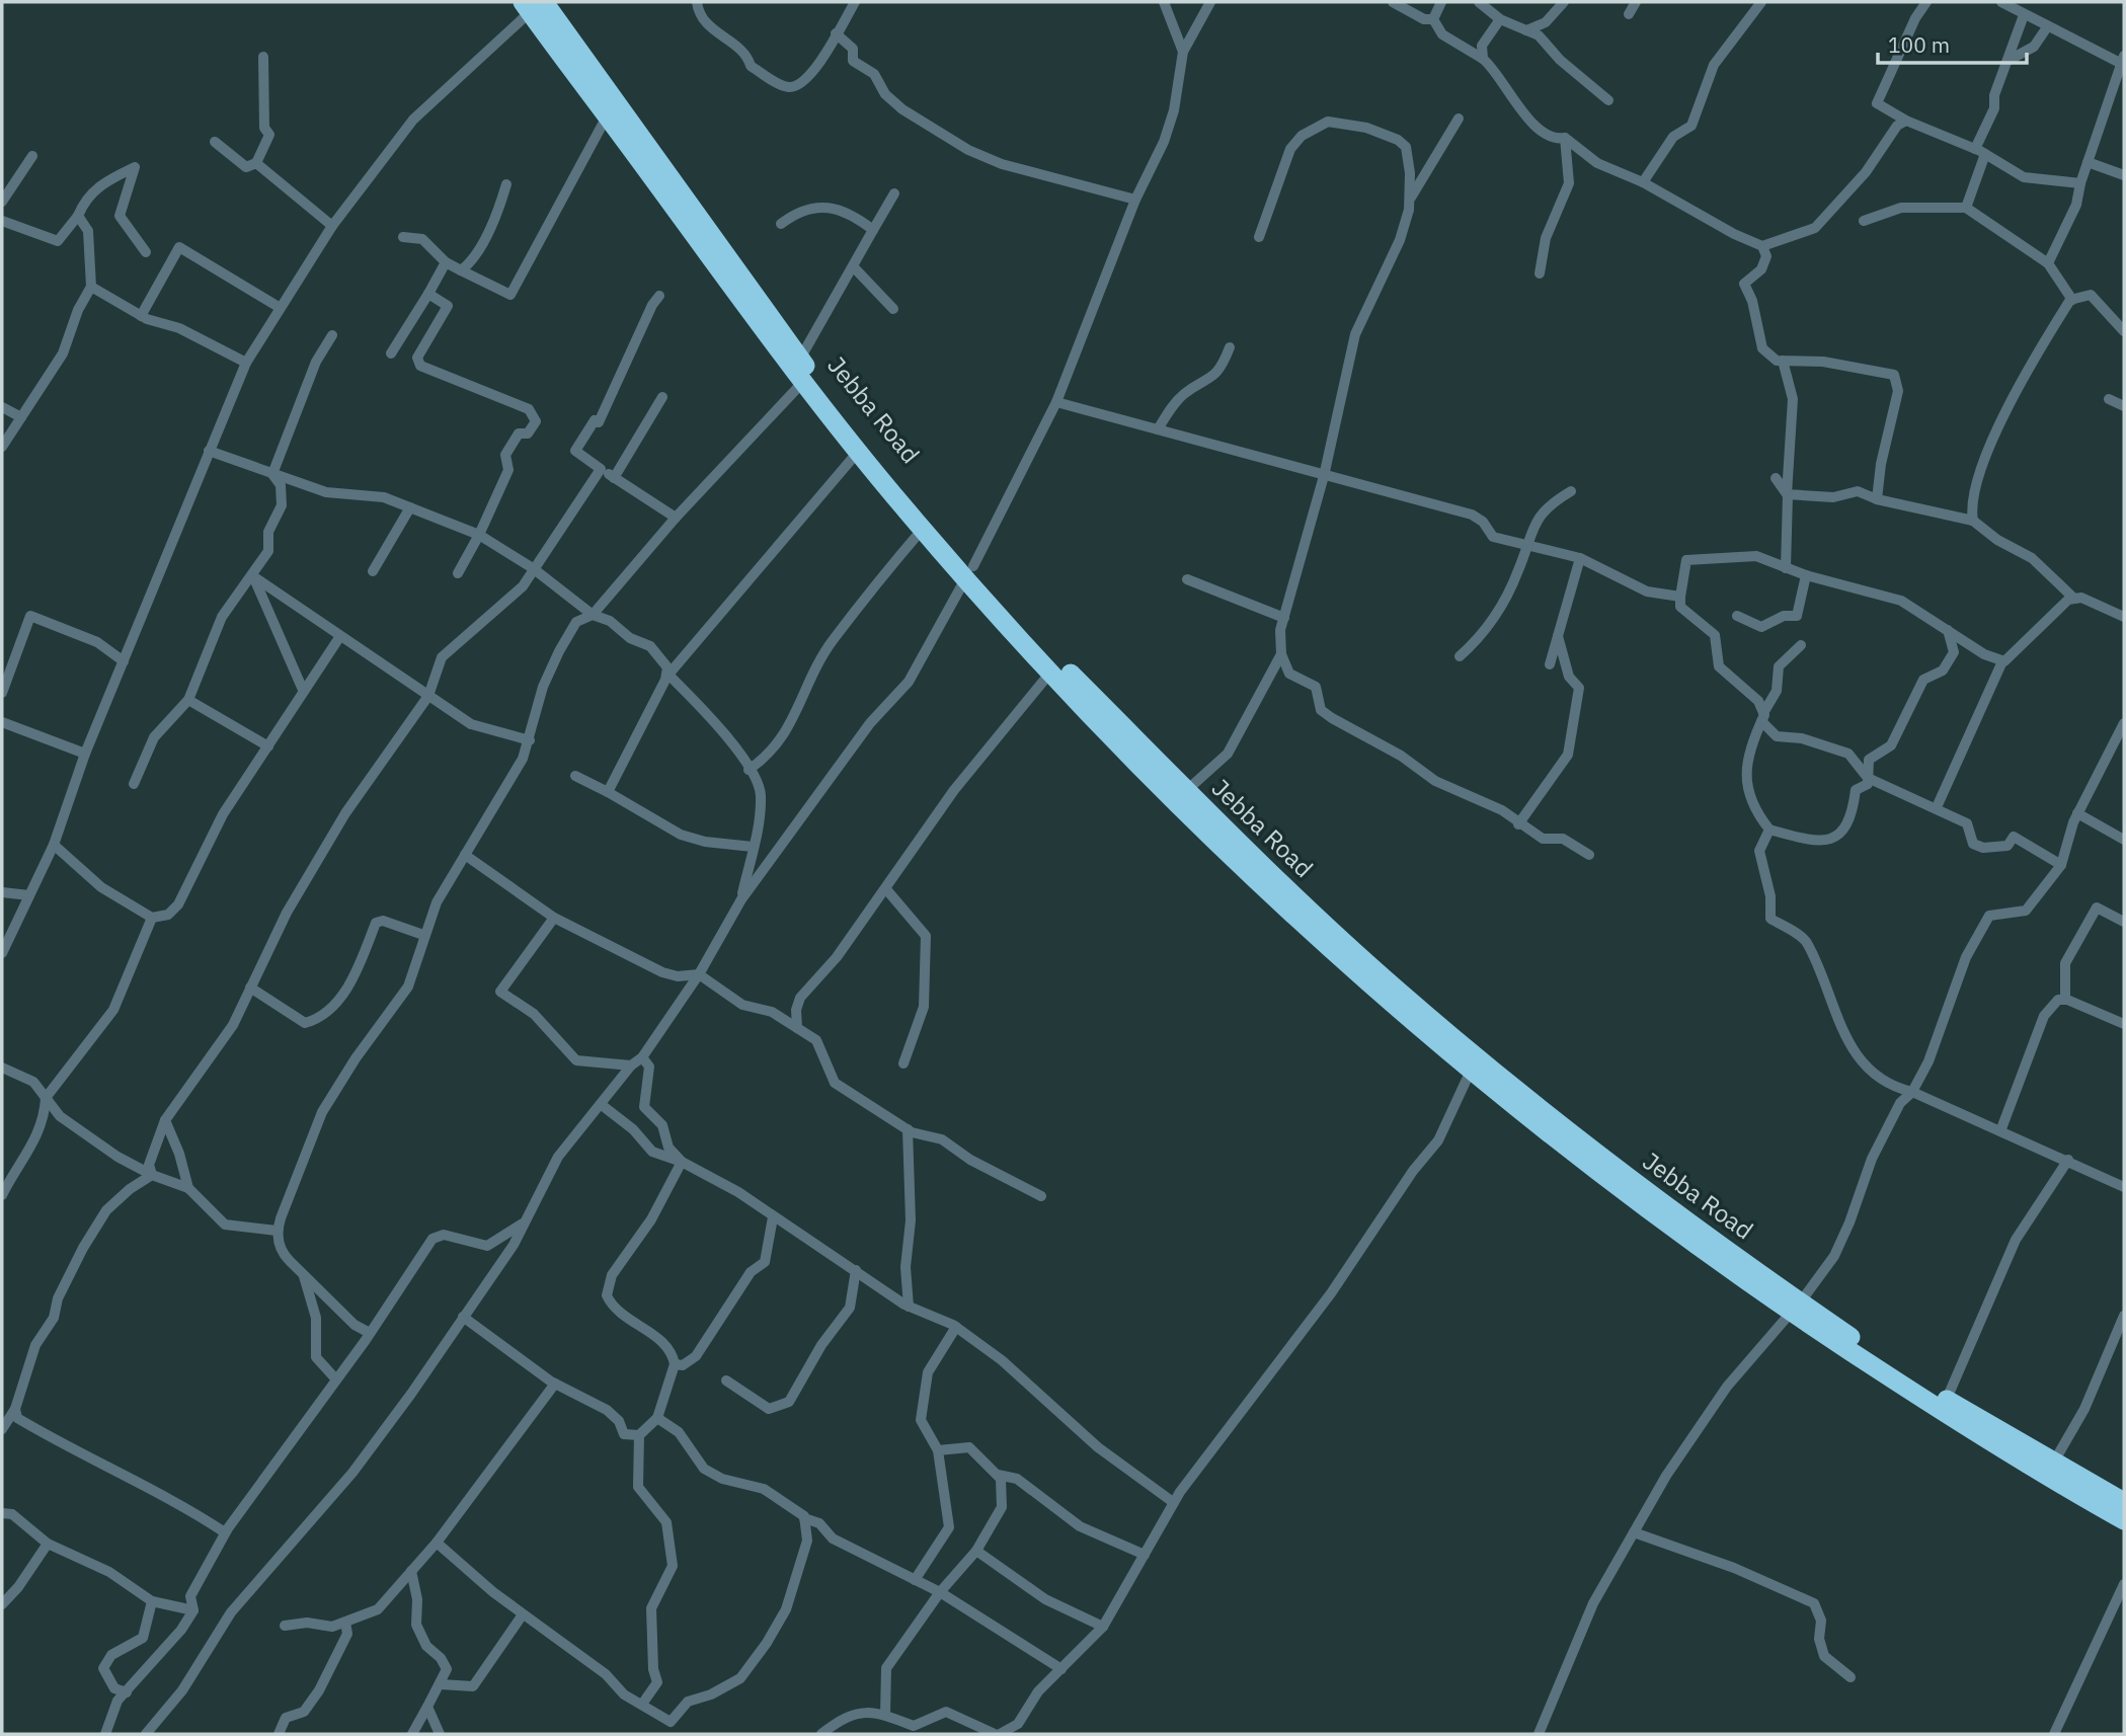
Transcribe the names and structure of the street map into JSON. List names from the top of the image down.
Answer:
{
  "streets": {
    "highway": ["Jebba Road"]
  },
  "scale_bar": "100 m"
}
